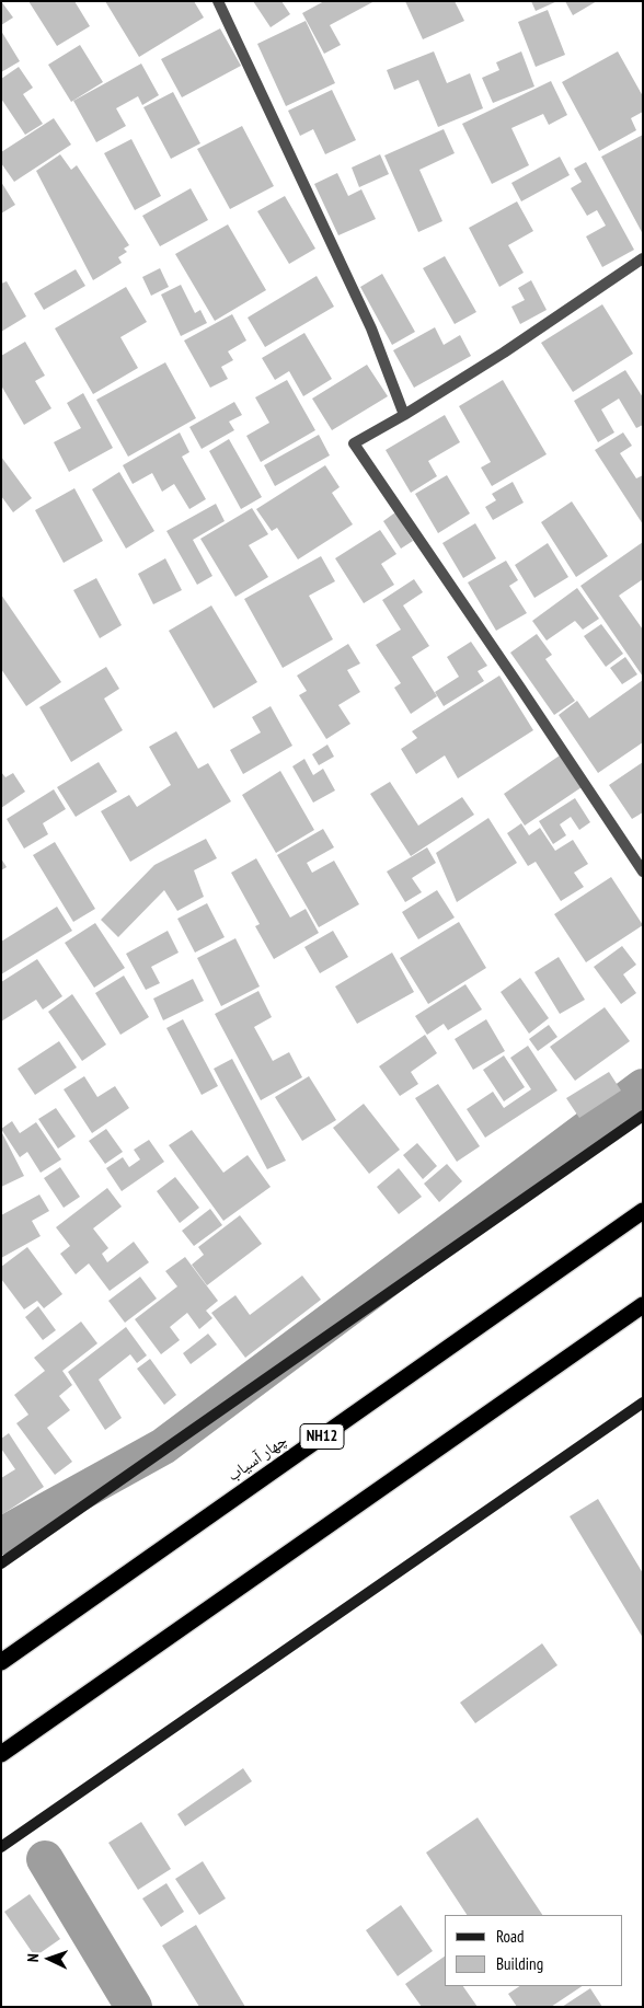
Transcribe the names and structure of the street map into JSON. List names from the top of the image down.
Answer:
{
  "streets": {
    "highway": ["NH12", "چهار آسیاب"]
  },
  "legend": ["Road", "Building"],
  "north": "left"
}
